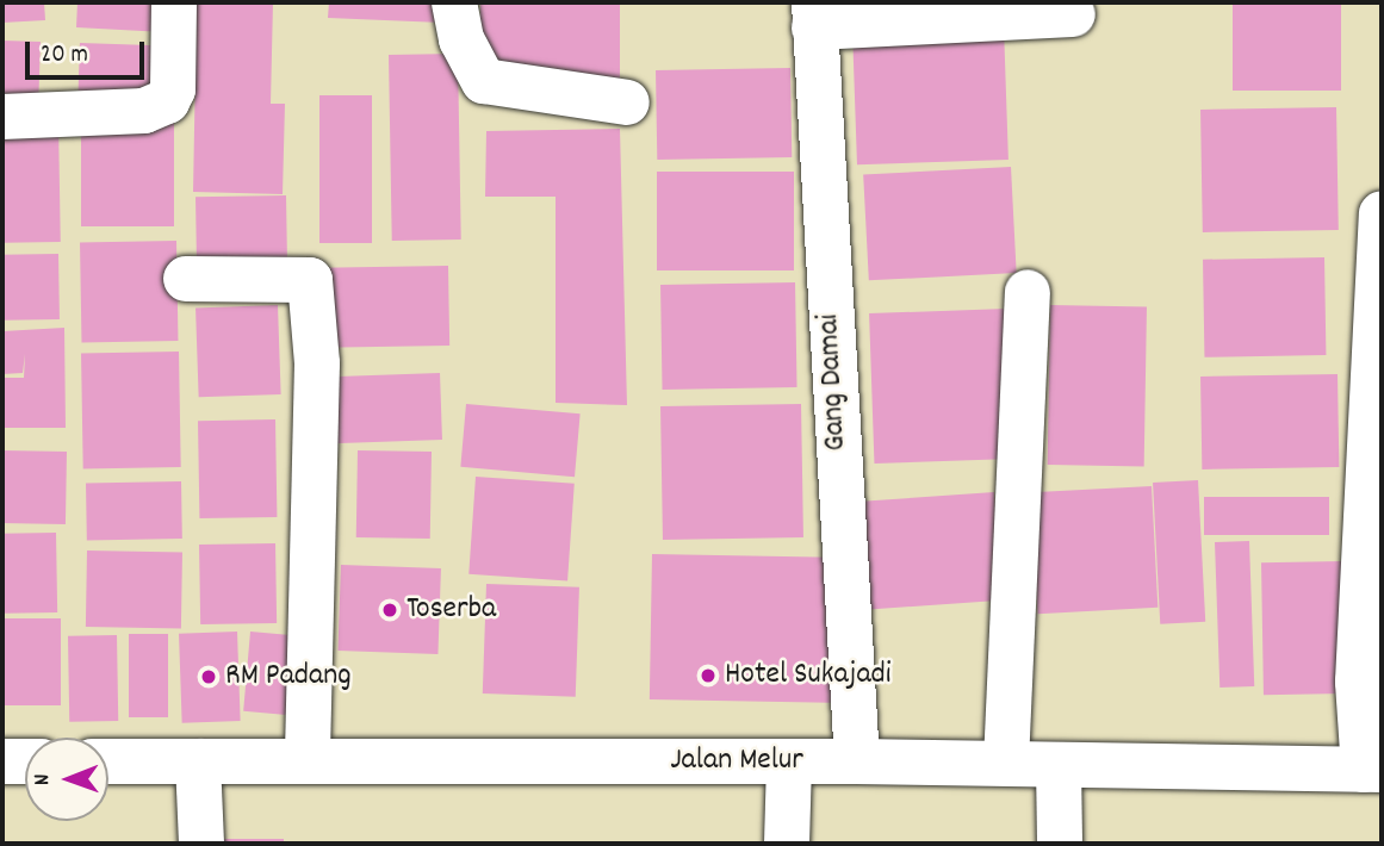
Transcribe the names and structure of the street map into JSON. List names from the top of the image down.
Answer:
{
  "streets": {
    "street": ["Gang Damai", "Jalan Melur"]
  },
  "crossings": [
    ["Gang Damai", "Jalan Melur"]
  ],
  "places": ["Toserba", "Hotel Sukajadi", "RM Padang"],
  "scale_bar": "20 m",
  "north": "left"
}
